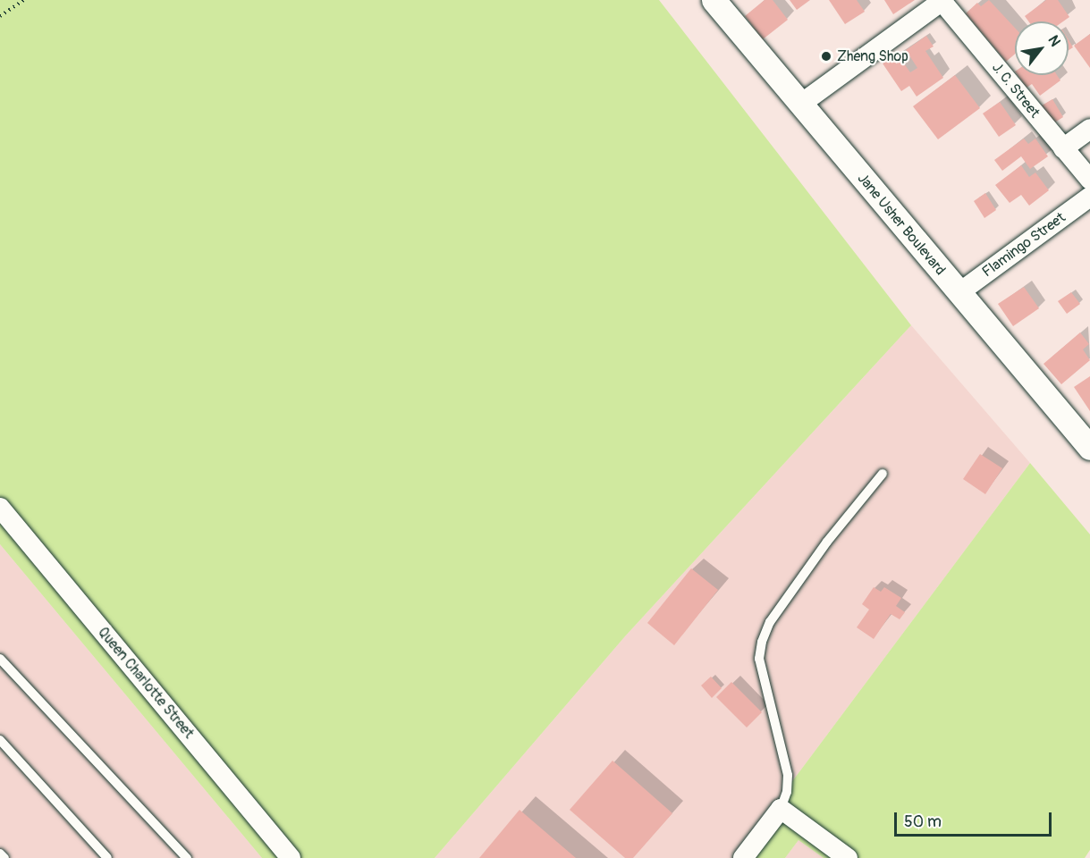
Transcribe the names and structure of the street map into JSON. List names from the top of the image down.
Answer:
{
  "streets": {
    "street": [
      "J. C. Street",
      "Jane Usher Boulevard",
      "Flamingo Street",
      "Queen Charlotte Street"
    ]
  },
  "crossings": [
    ["Jane Usher Boulevard", "Flamingo Street"]
  ],
  "places": ["Zheng Shop"],
  "scale_bar": "50 m",
  "north": "top right"
}
